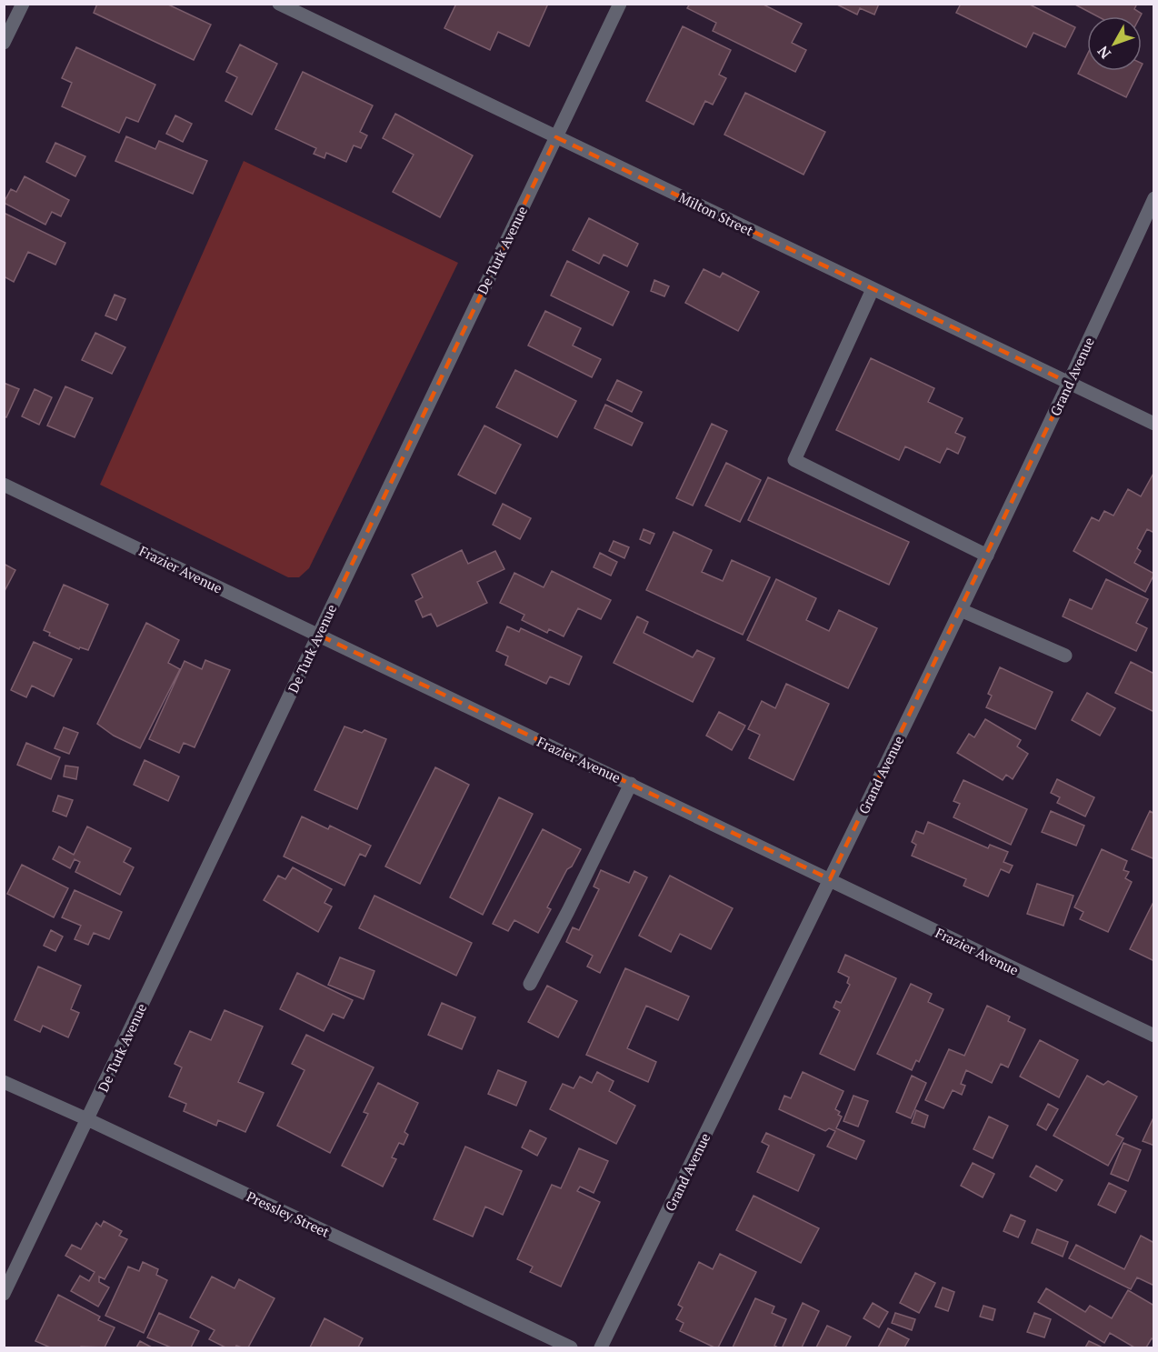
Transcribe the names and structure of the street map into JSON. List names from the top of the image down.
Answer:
{
  "streets": {
    "street": [
      "Milton Street",
      "De Turk Avenue",
      "Grand Avenue",
      "Frazier Avenue",
      "Pressley Street"
    ]
  },
  "crossings": [
    ["Milton Street", "De Turk Avenue"],
    ["Milton Street", "Grand Avenue"],
    ["De Turk Avenue", "Frazier Avenue"],
    ["De Turk Avenue", "Pressley Street"],
    ["Grand Avenue", "Frazier Avenue"]
  ],
  "north": "bottom left"
}
